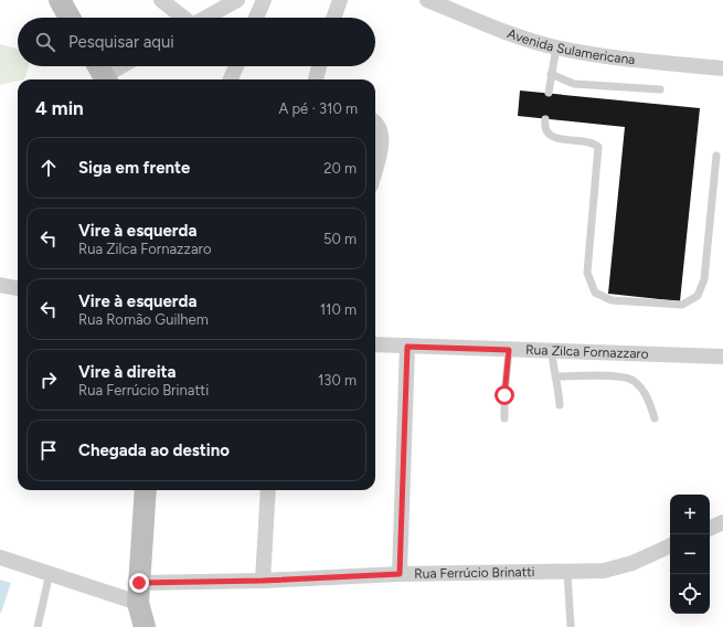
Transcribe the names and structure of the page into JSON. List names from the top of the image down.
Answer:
{
  "streets": {
    "street": ["Avenida Sulamericana", "Rua Zilca Fornazzaro", "Rua Ferrúcio Brinatti"]
  },
  "page": {
    "search": "Pesquisar aqui",
    "heading": ["4 min", "A pé · 310 m"],
    "list": [
      ["Siga em frente", "20 m"],
      ["Vire à esquerda", "Rua Zilca Fornazzaro", "50 m"],
      ["Vire à esquerda", "Rua Romão Guilhem", "110 m"],
      ["Vire à direita", "Rua Ferrúcio Brinatti", "130 m"],
      "Chegada ao destino"
    ],
    "map_buttons": ["+", "−"]
  }
}
